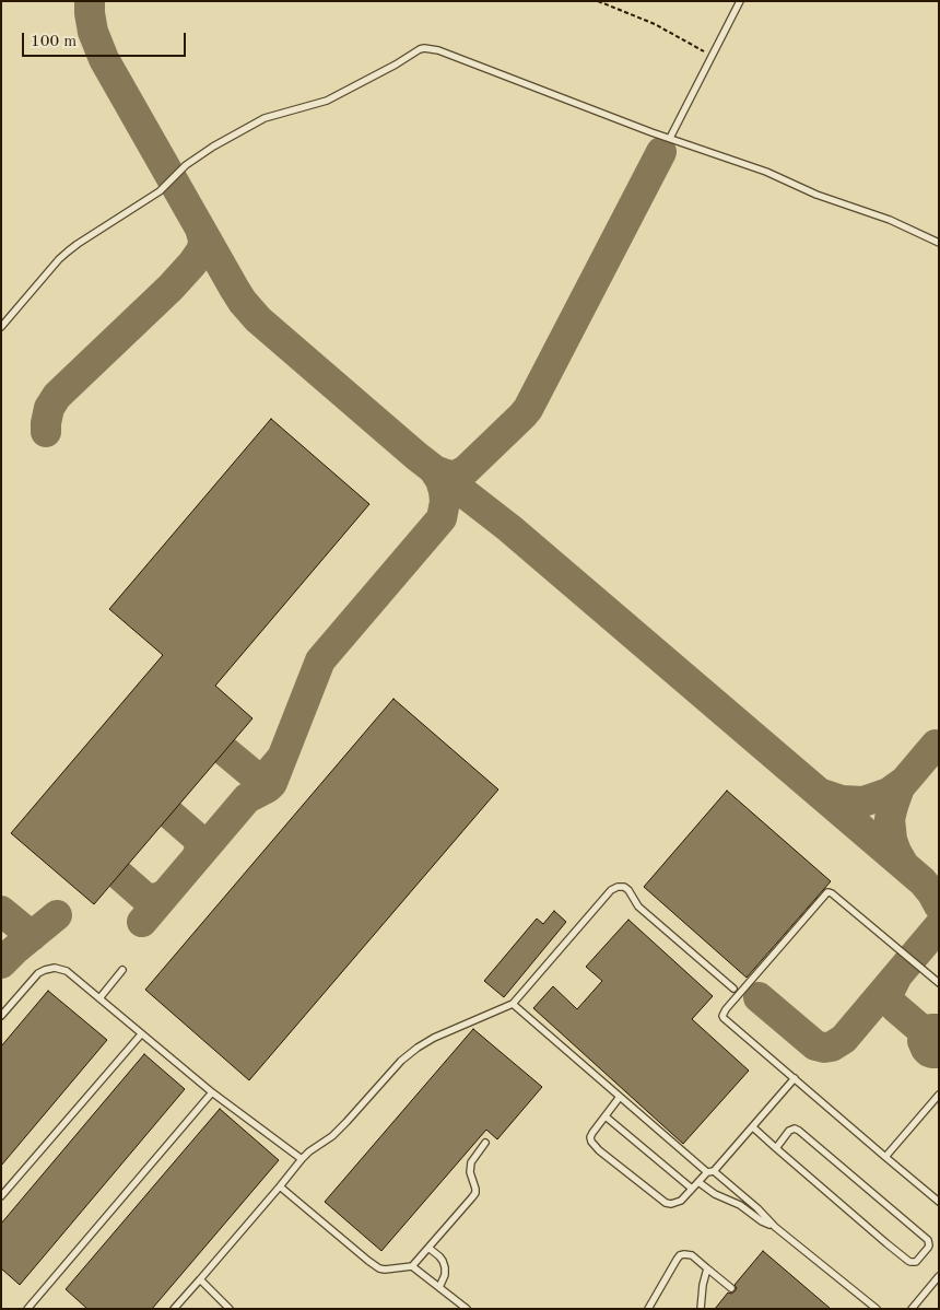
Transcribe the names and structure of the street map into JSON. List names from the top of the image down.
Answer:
{
  "scale_bar": "100 m"
}
